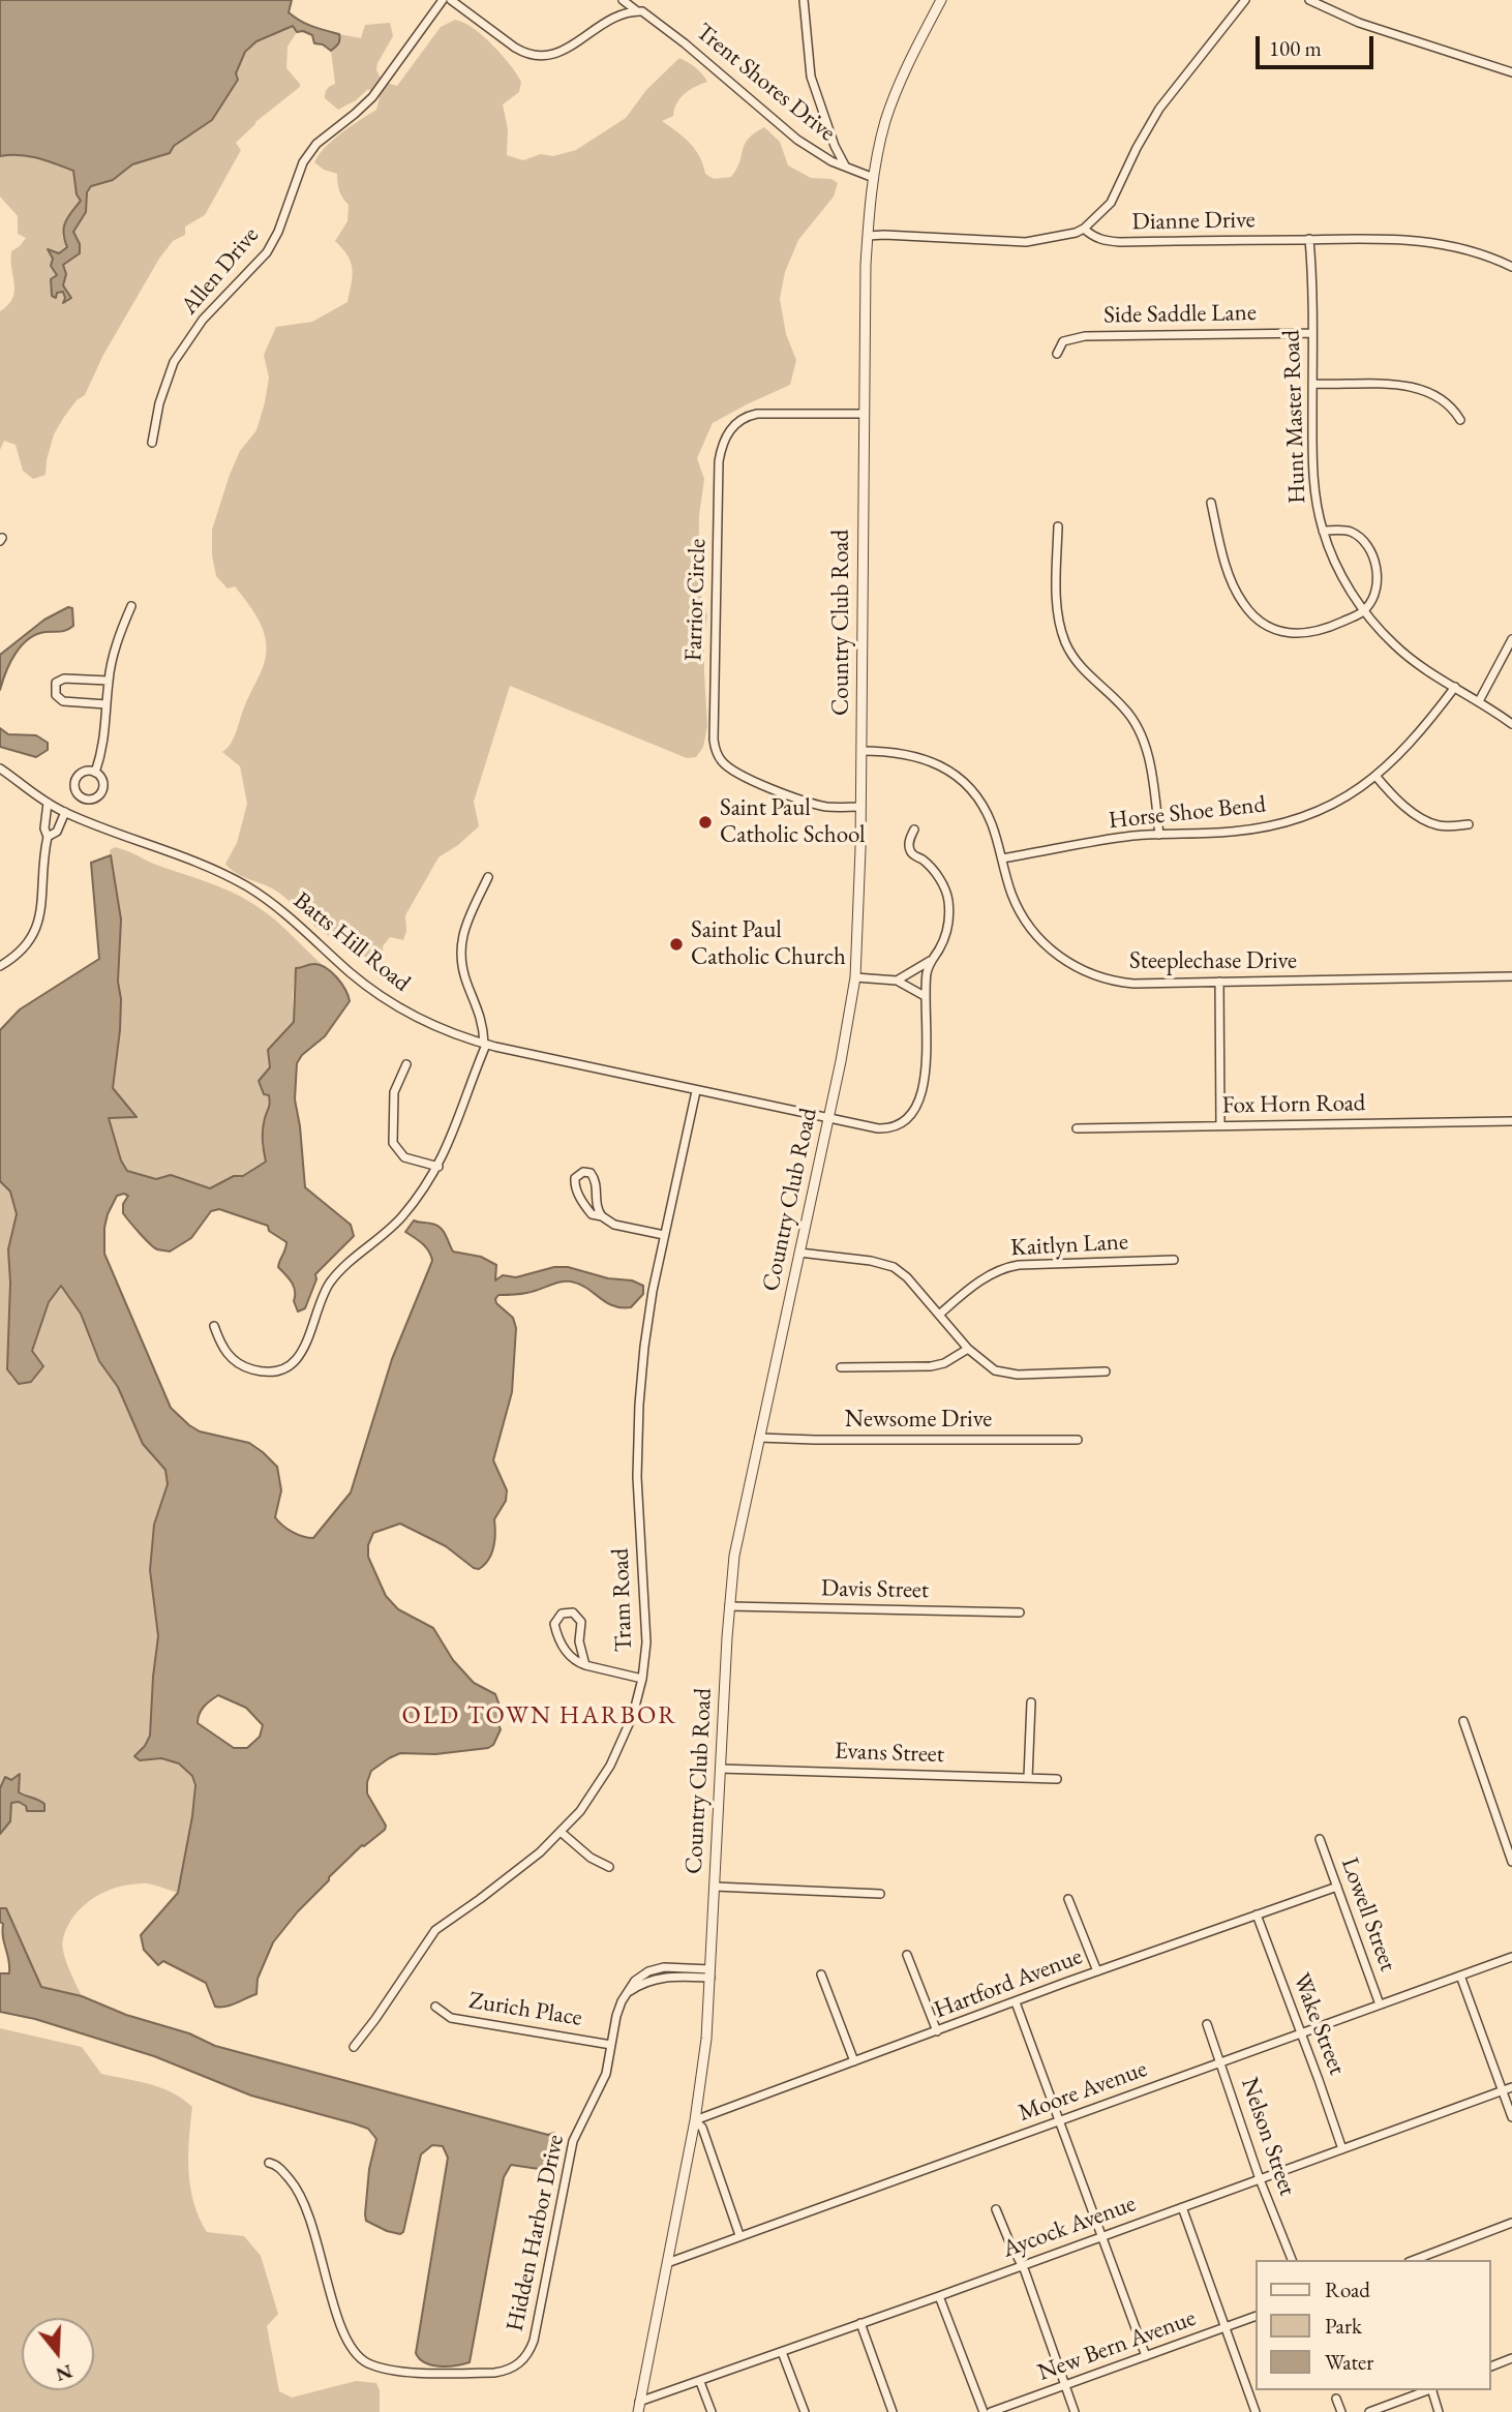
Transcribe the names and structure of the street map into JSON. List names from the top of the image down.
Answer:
{
  "streets": {
    "street": [
      "Trent Shores Drive",
      "Dianne Drive",
      "Allen Drive",
      "Side Saddle Lane",
      "Hunt Master Road",
      "Farrior Circle",
      "Country Club Road",
      "Horse Shoe Bend",
      "Batts Hill Road",
      "Steeplechase Drive",
      "Fox Horn Road",
      "Kaitlyn Lane",
      "Newsome Drive",
      "Davis Street",
      "Tram Road",
      "Evans Street",
      "Lowell Street",
      "Hartford Avenue",
      "Zurich Place",
      "Wake Street",
      "Moore Avenue",
      "Nelson Street",
      "Aycock Avenue",
      "Hidden Harbor Drive",
      "New Bern Avenue"
    ]
  },
  "crossings": [
    ["Trent Shores Drive", "Country Club Road"],
    ["Dianne Drive", "Hunt Master Road"],
    ["Side Saddle Lane", "Hunt Master Road"],
    ["Hunt Master Road", "Horse Shoe Bend"],
    ["Farrior Circle", "Country Club Road"],
    ["Country Club Road", "Batts Hill Road"],
    ["Country Club Road", "Steeplechase Drive"],
    ["Country Club Road", "Newsome Drive"],
    ["Country Club Road", "Davis Street"],
    ["Country Club Road", "Evans Street"],
    ["Country Club Road", "Hartford Avenue"],
    ["Country Club Road", "Moore Avenue"],
    ["Country Club Road", "Aycock Avenue"],
    ["Country Club Road", "Hidden Harbor Drive"],
    ["Horse Shoe Bend", "Steeplechase Drive"],
    ["Batts Hill Road", "Tram Road"],
    ["Lowell Street", "Hartford Avenue"],
    ["Lowell Street", "Moore Avenue"],
    ["Hartford Avenue", "Wake Street"],
    ["Zurich Place", "Hidden Harbor Drive"],
    ["Wake Street", "Moore Avenue"],
    ["Wake Street", "Aycock Avenue"],
    ["Moore Avenue", "Nelson Street"],
    ["Nelson Street", "Aycock Avenue"]
  ],
  "districts": ["OLD TOWN HARBOR"],
  "places": ["Saint Paul Catholic School", "Saint Paul Catholic Church"],
  "legend": ["Road", "Park", "Water"],
  "scale_bar": "100 m",
  "north": "bottom"
}
